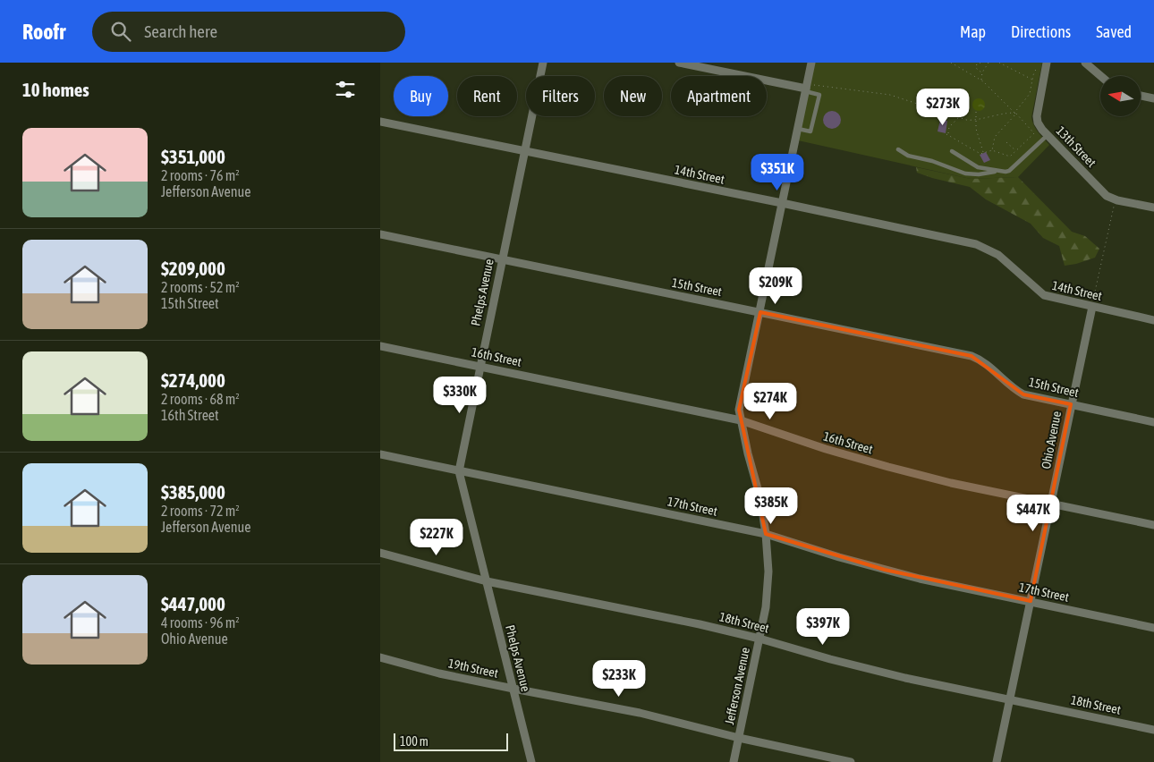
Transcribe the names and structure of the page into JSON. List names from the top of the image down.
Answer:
{
  "streets": {
    "street": [
      "13th Street",
      "14th Street",
      "15th Street",
      "Phelps Avenue",
      "16th Street",
      "Ohio Avenue",
      "17th Street",
      "18th Street",
      "19th Street",
      "Jefferson Avenue"
    ]
  },
  "crossings": [
    ["14th Street", "Phelps Avenue"],
    ["14th Street", "Ohio Avenue"],
    ["14th Street", "Jefferson Avenue"],
    ["15th Street", "Phelps Avenue"],
    ["15th Street", "Ohio Avenue"],
    ["15th Street", "Jefferson Avenue"],
    ["Phelps Avenue", "16th Street"],
    ["Phelps Avenue", "17th Street"],
    ["Phelps Avenue", "18th Street"],
    ["Phelps Avenue", "19th Street"],
    ["16th Street", "Ohio Avenue"],
    ["16th Street", "Jefferson Avenue"],
    ["Ohio Avenue", "17th Street"],
    ["Ohio Avenue", "18th Street"],
    ["17th Street", "Jefferson Avenue"],
    ["18th Street", "Jefferson Avenue"],
    ["19th Street", "Jefferson Avenue"]
  ],
  "scale_bar": "100 m",
  "north": "left",
  "page": {
    "header": "Roofr",
    "search": "Search here",
    "nav": ["Map", "Directions", "Saved"],
    "heading": "10 homes",
    "chip": [
      "Buy",
      "Rent",
      "Filters",
      "New",
      "Apartment"
    ],
    "price": [
      "$273K",
      "$351K",
      "$209K",
      "$330K",
      "$274K",
      "$385K",
      "$447K",
      "$227K",
      "$397K",
      "$233K"
    ],
    "list": [
      {
        "name": "$351,000",
        "note": "2 rooms · 76 m² · Jefferson Avenue"
      },
      {
        "name": "$209,000",
        "note": "2 rooms · 52 m² · 15th Street"
      },
      {
        "name": "$274,000",
        "note": "2 rooms · 68 m² · 16th Street"
      },
      {
        "name": "$385,000",
        "note": "2 rooms · 72 m² · Jefferson Avenue"
      },
      {
        "name": "$447,000",
        "note": "4 rooms · 96 m² · Ohio Avenue"
      }
    ],
    "scale": "100 m"
  }
}
